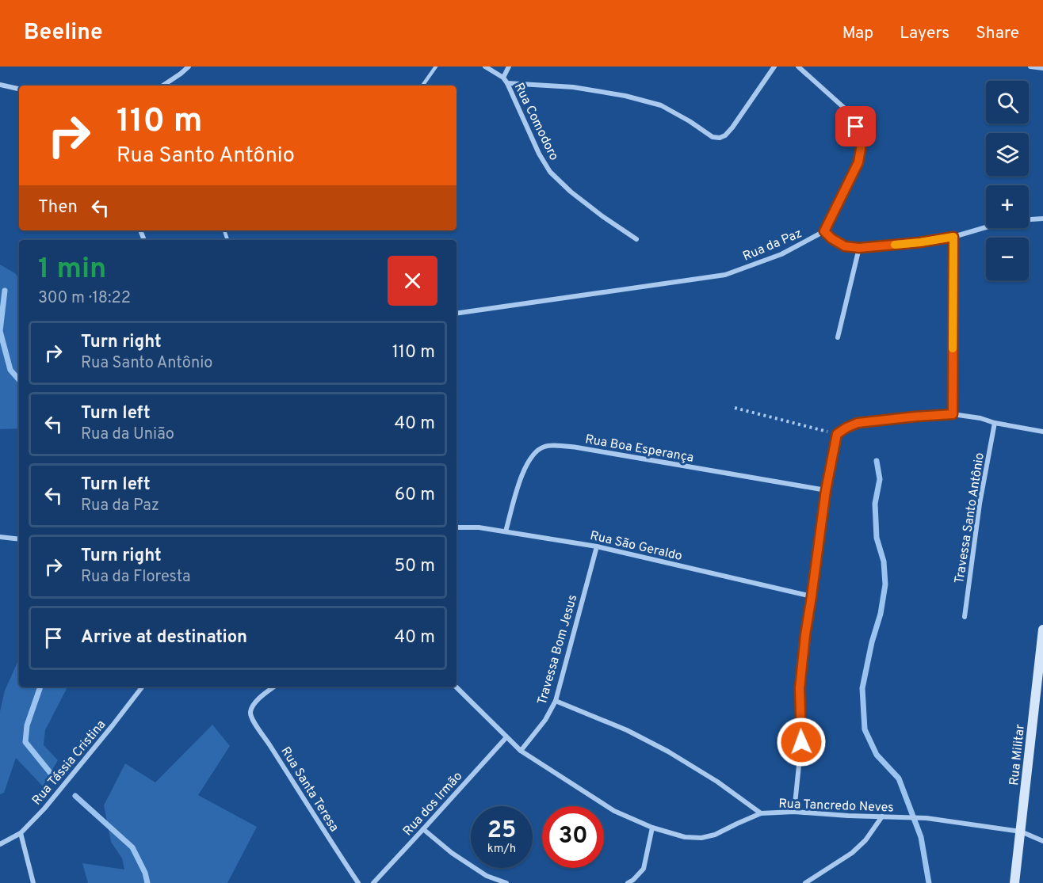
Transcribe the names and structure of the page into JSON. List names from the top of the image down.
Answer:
{
  "streets": {
    "street": [
      "Rua Comodoro",
      "Rua da Paz",
      "Rua Boa Esperança",
      "Travessa Santo Antônio",
      "Rua São Geraldo",
      "Travessa Bom Jesus",
      "Rua Militar",
      "Rua Tássia Cristina",
      "Rua Santa Teresa",
      "Rua dos Irmão",
      "Rua Tancredo Neves"
    ]
  },
  "crossings": [
    ["Rua Boa Esperança", "Rua São Geraldo"],
    ["Rua São Geraldo", "Travessa Bom Jesus"],
    ["Travessa Bom Jesus", "Rua Tancredo Neves"],
    ["Rua Militar", "Rua Tancredo Neves"],
    ["Rua dos Irmão", "Rua Tancredo Neves"]
  ],
  "page": {
    "header": "Beeline",
    "nav": ["Map", "Layers", "Share"],
    "map_buttons": ["+", "−"],
    "turn": ["110 m", "Rua Santo Antônio"],
    "then": "Then",
    "heading": ["1 min", "300 m · 18:22"],
    "list": [
      {
        "name": "Turn right",
        "note": "Rua Santo Antônio",
        "value": "110 m"
      },
      {
        "name": "Turn left",
        "note": "Rua da União",
        "value": "40 m"
      },
      {
        "name": "Turn left",
        "note": "Rua da Paz",
        "value": "60 m"
      },
      {
        "name": "Turn right",
        "note": "Rua da Floresta",
        "value": "50 m"
      },
      {
        "name": "Arrive at destination",
        "value": "40 m"
      }
    ],
    "speed": "25 km/h",
    "limit": "30"
  }
}
